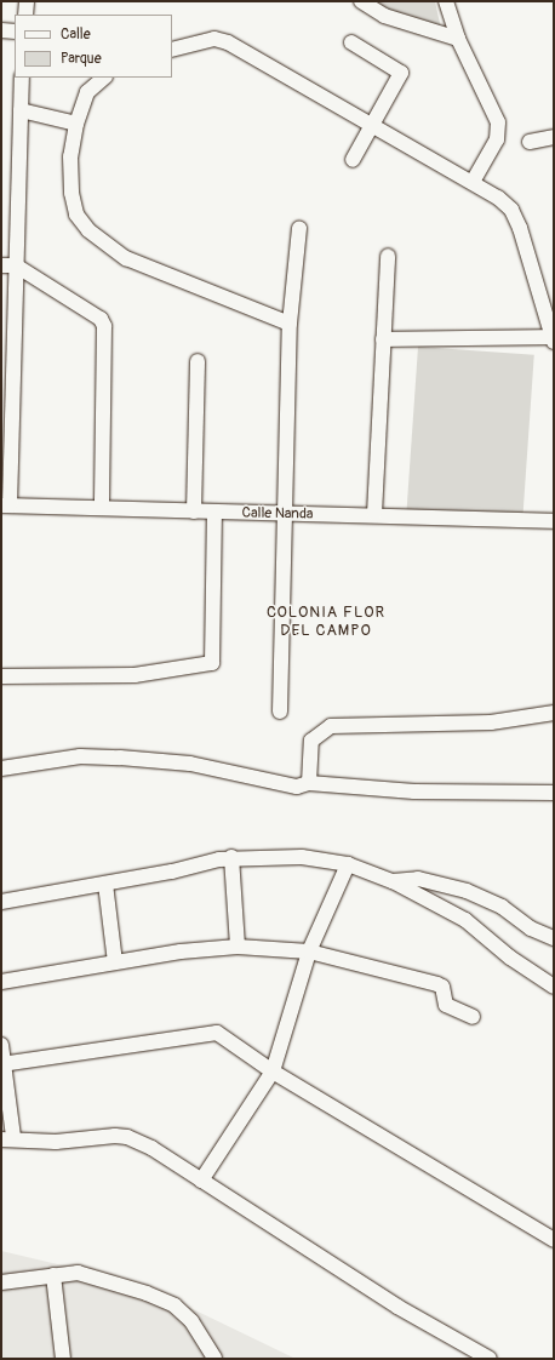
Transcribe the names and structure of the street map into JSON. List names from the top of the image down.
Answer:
{
  "streets": {
    "street": ["Calle Nanda"]
  },
  "districts": ["COLONIA FLOR DEL CAMPO"],
  "legend": ["Calle", "Parque"]
}
